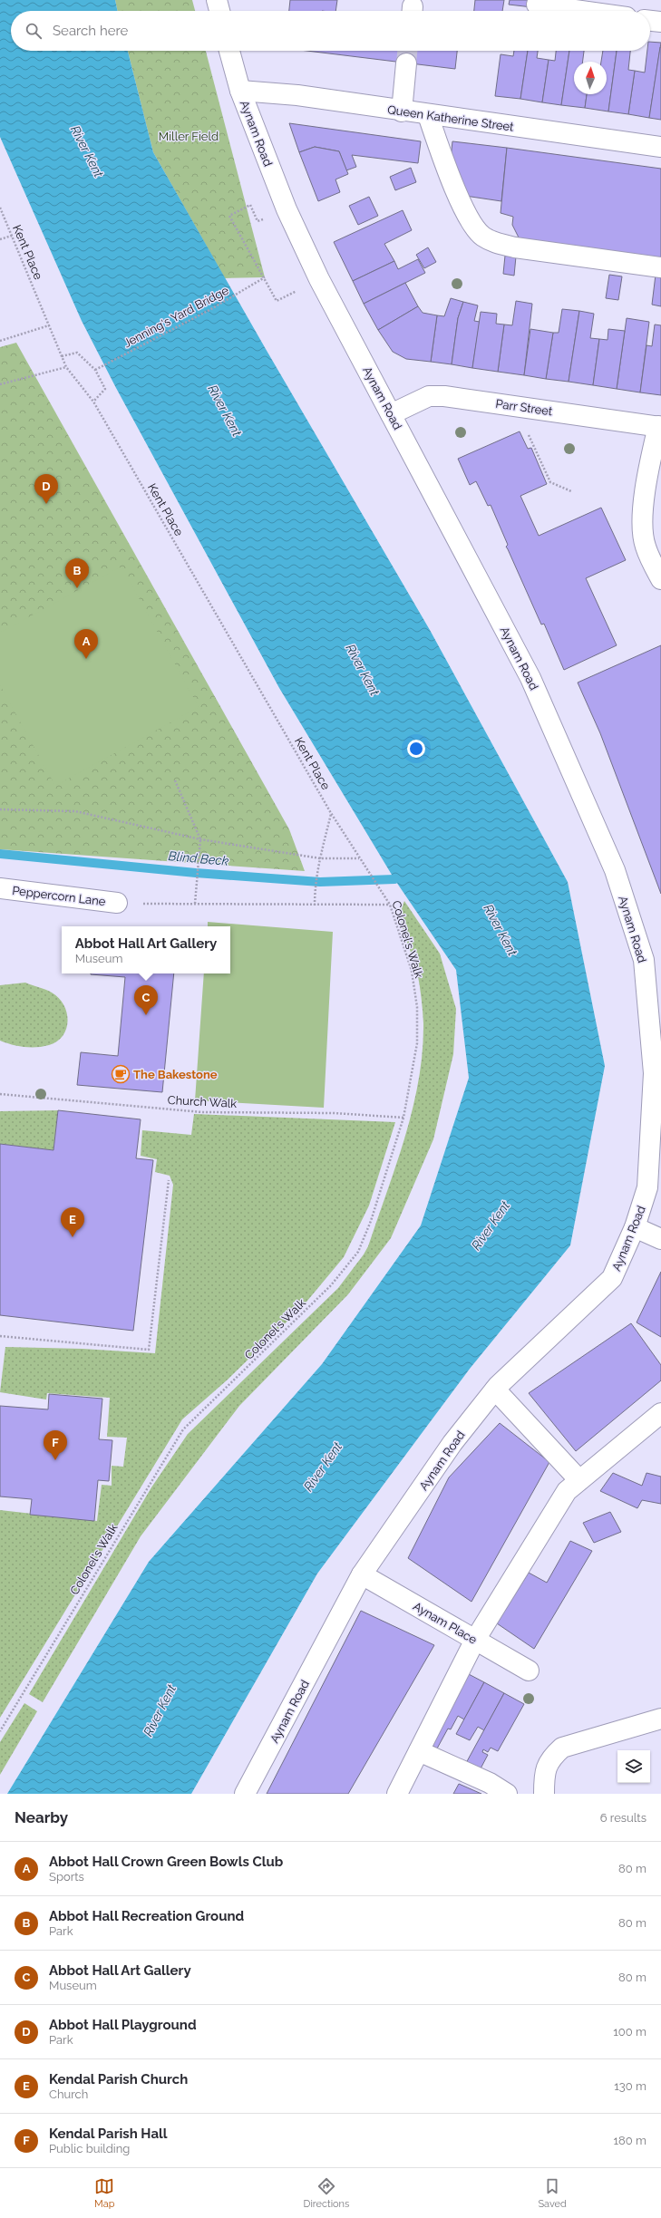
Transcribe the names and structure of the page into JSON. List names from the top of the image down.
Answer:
{
  "streets": {
    "main road": [
      "Queen Katherine Street",
      "Aynam Road",
      "Parr Street",
      "Peppercorn Lane",
      "Aynam Place"
    ],
    "path": [
      "Kent Place",
      "Jenning's Yard Bridge",
      "Colonel's Walk",
      "Church Walk"
    ]
  },
  "crossings": [
    ["Queen Katherine Street", "Aynam Road"],
    ["Aynam Road", "Parr Street"],
    ["Aynam Road", "Aynam Place"],
    ["Kent Place", "Colonel's Walk"],
    ["Colonel's Walk", "Church Walk"]
  ],
  "water": ["River Kent", "Blind Beck"],
  "parks": ["Miller Field"],
  "places": {
    "cafe": ["The Bakestone"]
  },
  "north": "top",
  "page": {
    "search": "Search here",
    "pins": [
      "D",
      "B",
      "A",
      "C",
      "E",
      "F"
    ],
    "popup": ["Abbot Hall Art Gallery", "Museum"],
    "heading": ["Nearby", "6 results"],
    "list": [
      {
        "mark": "A",
        "name": "Abbot Hall Crown Green Bowls Club",
        "note": "Sports",
        "value": "80 m"
      },
      {
        "mark": "B",
        "name": "Abbot Hall Recreation Ground",
        "note": "Park",
        "value": "80 m"
      },
      {
        "mark": "C",
        "name": "Abbot Hall Art Gallery",
        "note": "Museum",
        "value": "80 m"
      },
      {
        "mark": "D",
        "name": "Abbot Hall Playground",
        "note": "Park",
        "value": "100 m"
      },
      {
        "mark": "E",
        "name": "Kendal Parish Church",
        "note": "Church",
        "value": "130 m"
      },
      {
        "mark": "F",
        "name": "Kendal Parish Hall",
        "note": "Public building",
        "value": "180 m"
      }
    ],
    "nav": ["Map", "Directions", "Saved"]
  }
}
